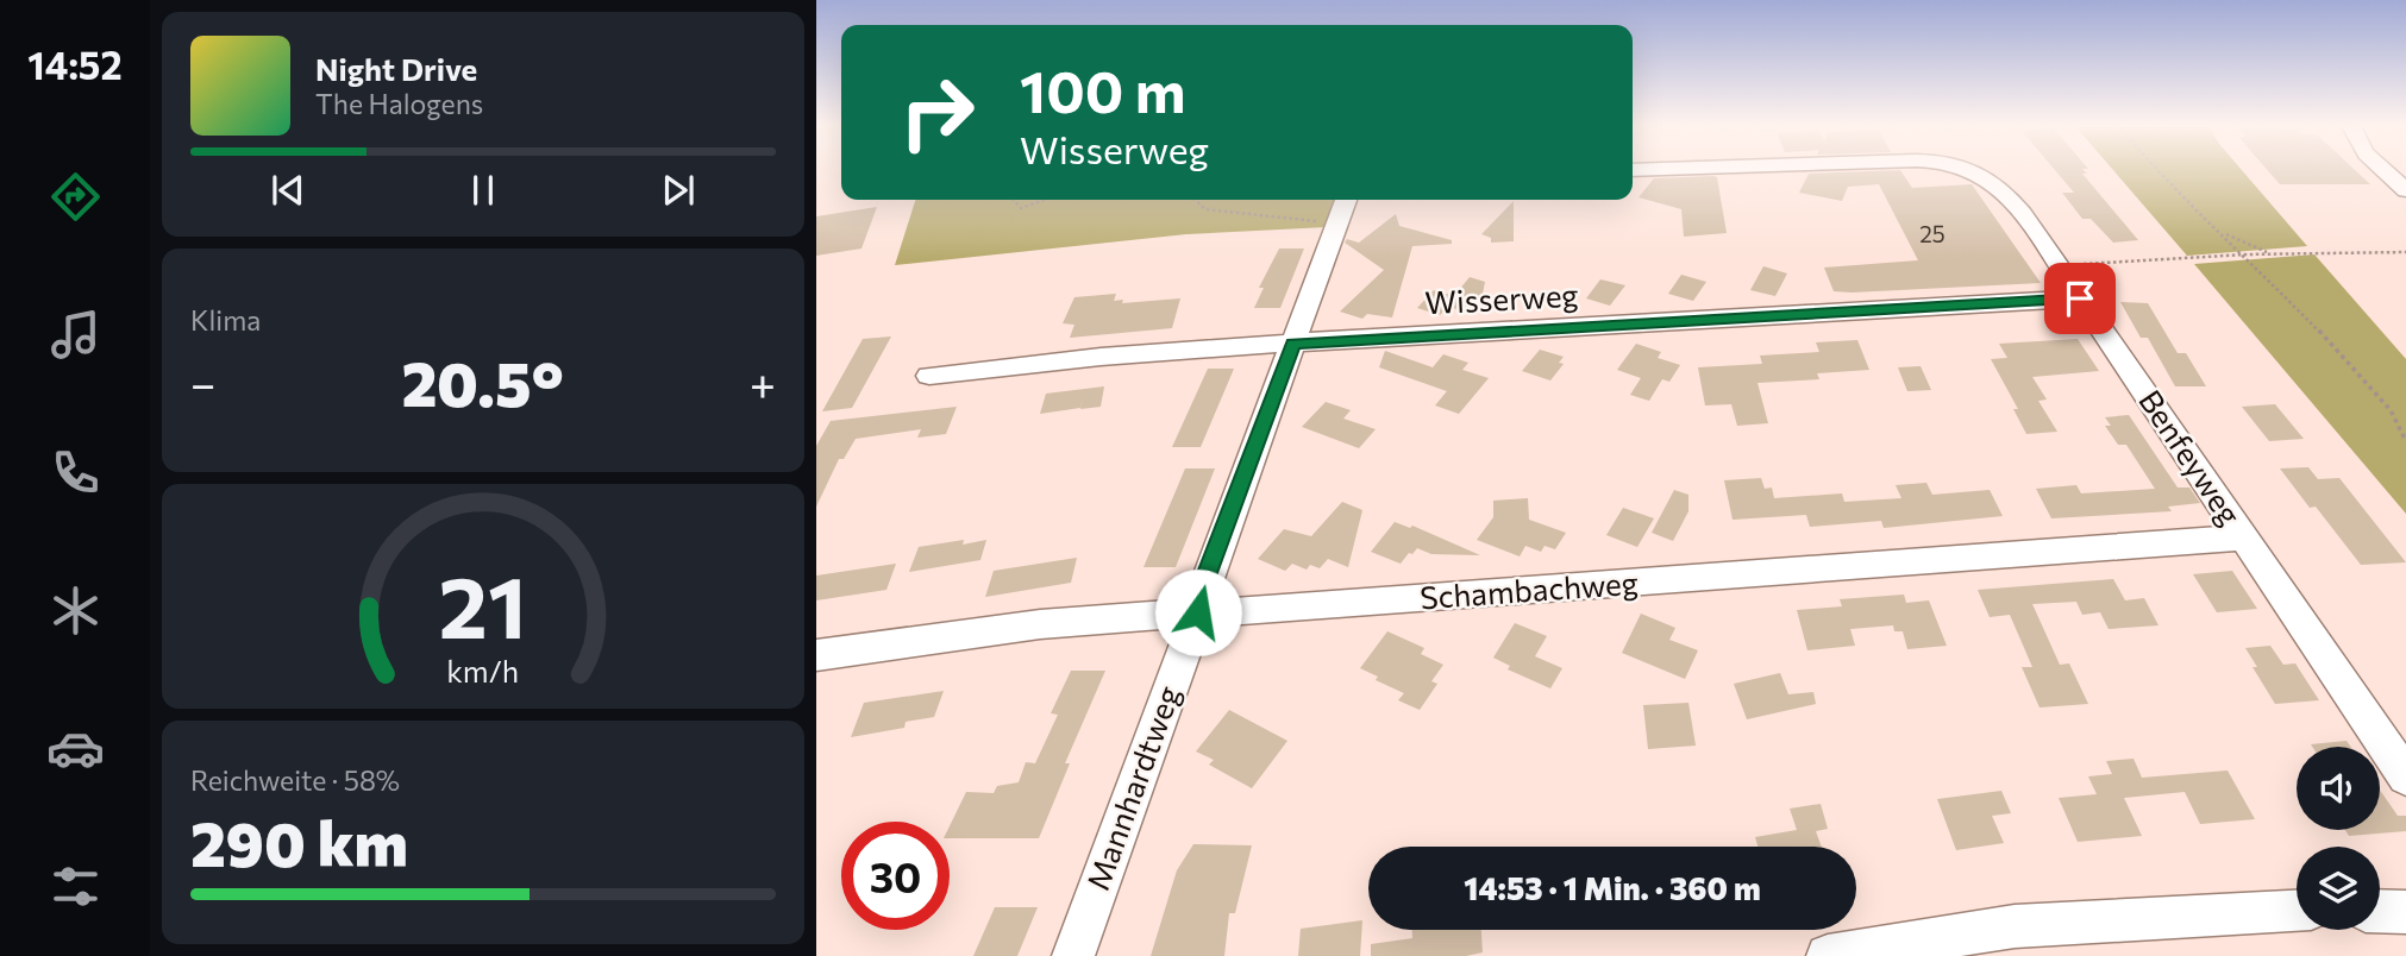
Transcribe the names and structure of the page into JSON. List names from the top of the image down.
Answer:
{
  "streets": {
    "street": [
      "Wisserweg",
      "Benfeyweg",
      "Schambachweg",
      "Mannhardtweg"
    ]
  },
  "crossings": [
    ["Wisserweg", "Benfeyweg"],
    ["Wisserweg", "Mannhardtweg"],
    ["Benfeyweg", "Schambachweg"],
    ["Schambachweg", "Mannhardtweg"]
  ],
  "house_numbers": ["25"],
  "page": {
    "tabs": "14:52",
    "turn": ["100 m", "Wisserweg"],
    "song": ["Night Drive", "The Halogens"],
    "tile": [
      "Klima",
      ["Reichweite · 58%", "290 km"]
    ],
    "heat": ["−", "20.5°", "+"],
    "limit": "30",
    "trip": "14:53 · 1 Min. · 360 m",
    "gauge": ["21", "km/h"]
  }
}
